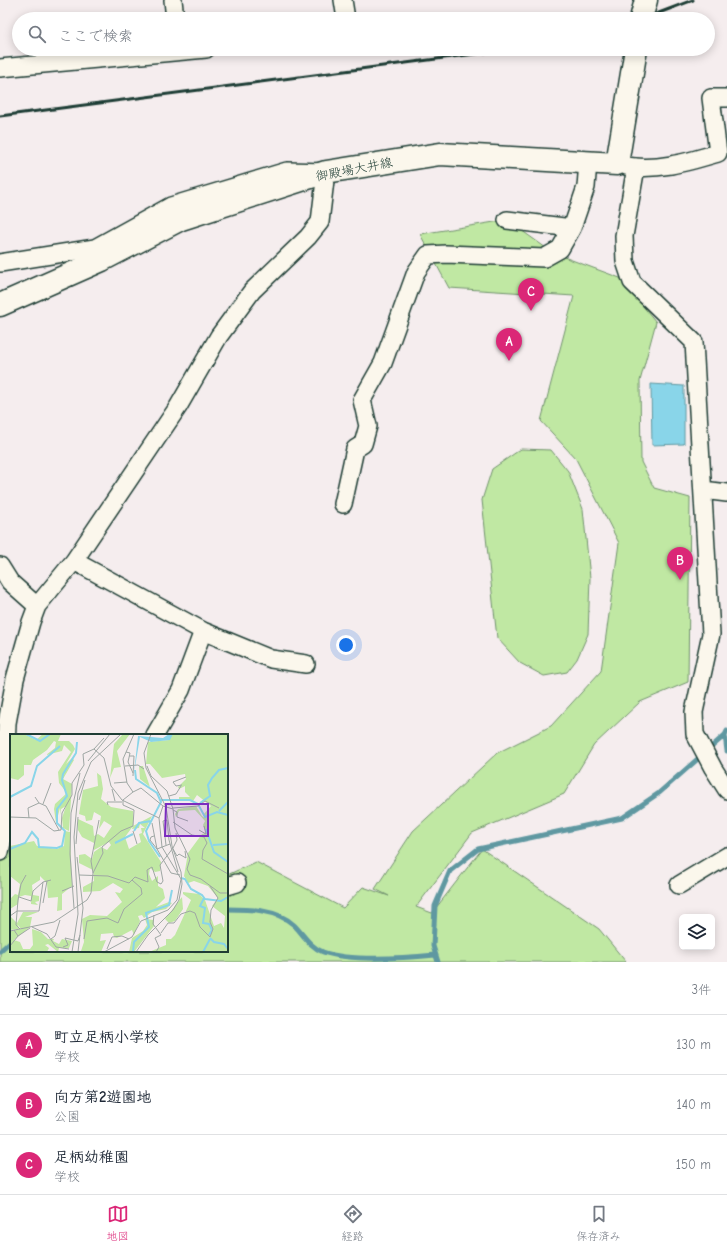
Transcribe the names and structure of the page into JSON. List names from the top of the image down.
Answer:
{
  "streets": {
    "main road": ["御殿場大井線"]
  },
  "page": {
    "search": "ここで検索",
    "pins": ["C", "A", "B"],
    "heading": ["周辺", "3件"],
    "list": [
      {
        "mark": "A",
        "name": "町立足柄小学校",
        "note": "学校",
        "value": "130 m"
      },
      {
        "mark": "B",
        "name": "向方第2遊園地",
        "note": "公園",
        "value": "140 m"
      },
      {
        "mark": "C",
        "name": "足柄幼稚園",
        "note": "学校",
        "value": "150 m"
      }
    ],
    "nav": ["地図", "経路", "保存済み"]
  }
}
